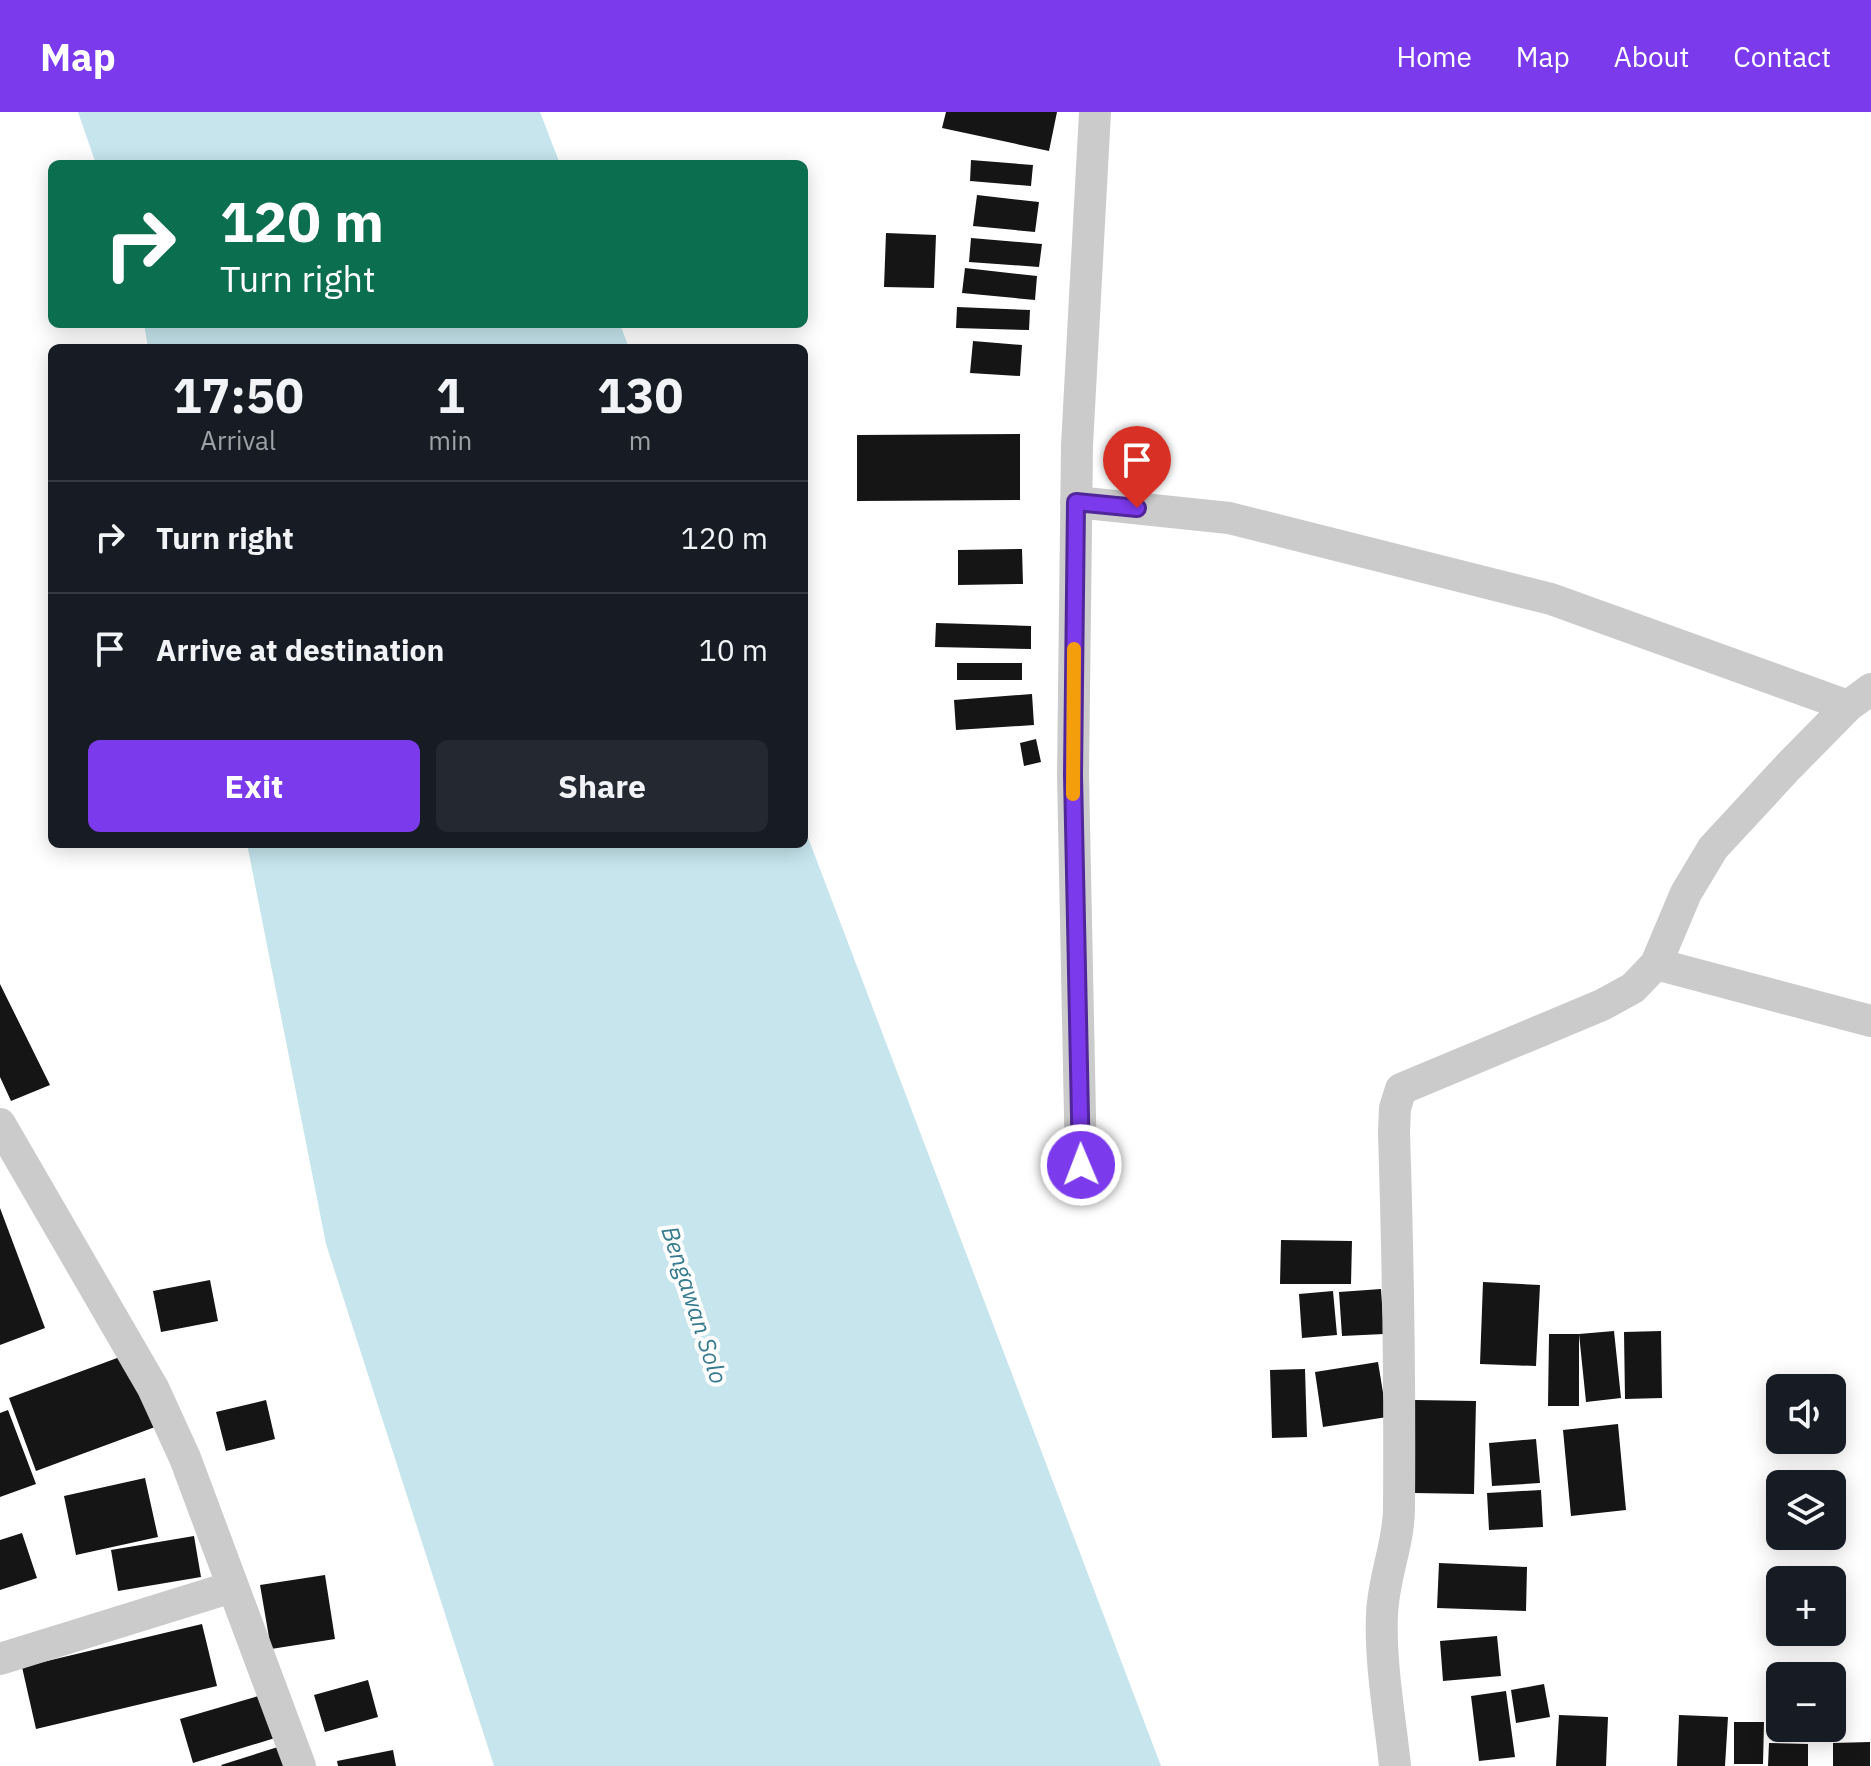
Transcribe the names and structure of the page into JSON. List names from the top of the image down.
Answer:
{
  "water": ["Bengawan Solo"],
  "page": {
    "header": "Map",
    "nav": [
      "Home",
      "Map",
      "About",
      "Contact"
    ],
    "turn": ["120 m", "Turn right"],
    "eta": [
      "17:50",
      "Arrival",
      "1",
      "min",
      "130",
      "m"
    ],
    "list": [
      {
        "name": "Turn right",
        "value": "120 m"
      },
      {
        "name": "Arrive at destination",
        "value": "10 m"
      }
    ],
    "buttons": ["Exit", "Share"],
    "map_buttons": ["+", "−"]
  }
}
